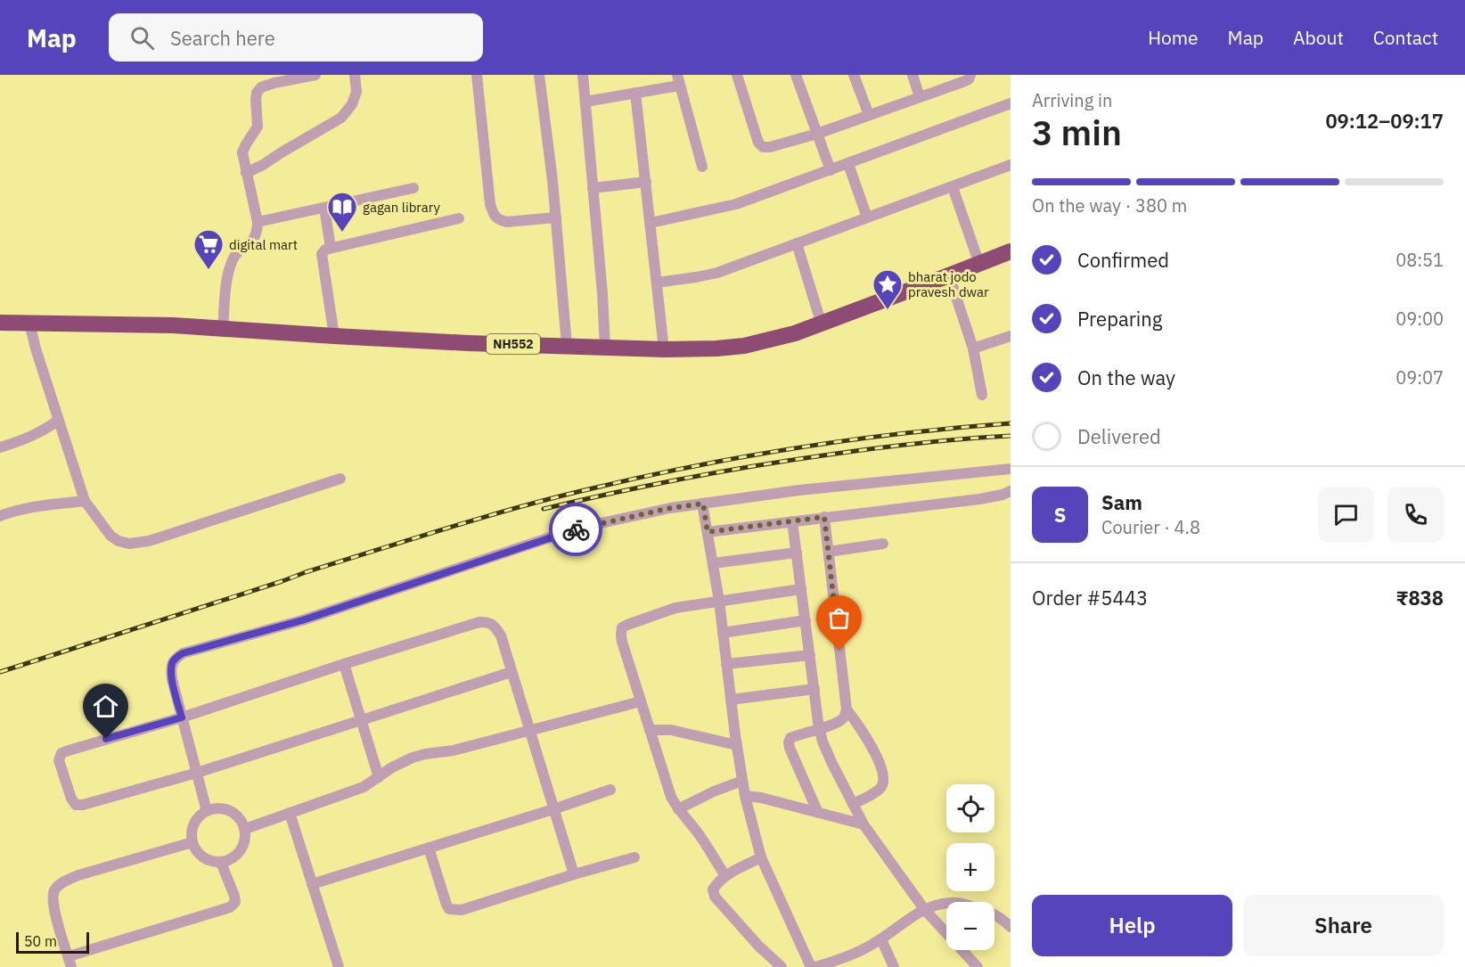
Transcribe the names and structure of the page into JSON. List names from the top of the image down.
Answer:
{
  "streets": {
    "highway": ["NH552"]
  },
  "places": {
    "library": ["gagan library"],
    "supermarket": ["digital mart"],
    "place": ["bharat jodo pravesh dwar"]
  },
  "scale_bar": "50 m",
  "page": {
    "header": "Map",
    "search": "Search here",
    "nav": [
      "Home",
      "Map",
      "About",
      "Contact"
    ],
    "heading": ["3 min", "Arriving in", "09:12–09:17"],
    "panel": [
      "Sam",
      "Courier · 4.8",
      "Order #5443",
      "₹838"
    ],
    "bar": "On the way · 380 m",
    "list": [
      ["Confirmed", "08:51"],
      ["Preparing", "09:00"],
      ["On the way", "09:07"],
      "Delivered"
    ],
    "round": "S",
    "map_buttons": ["+", "−"],
    "buttons": ["Help", "Share"],
    "scale": "50 m"
  }
}
